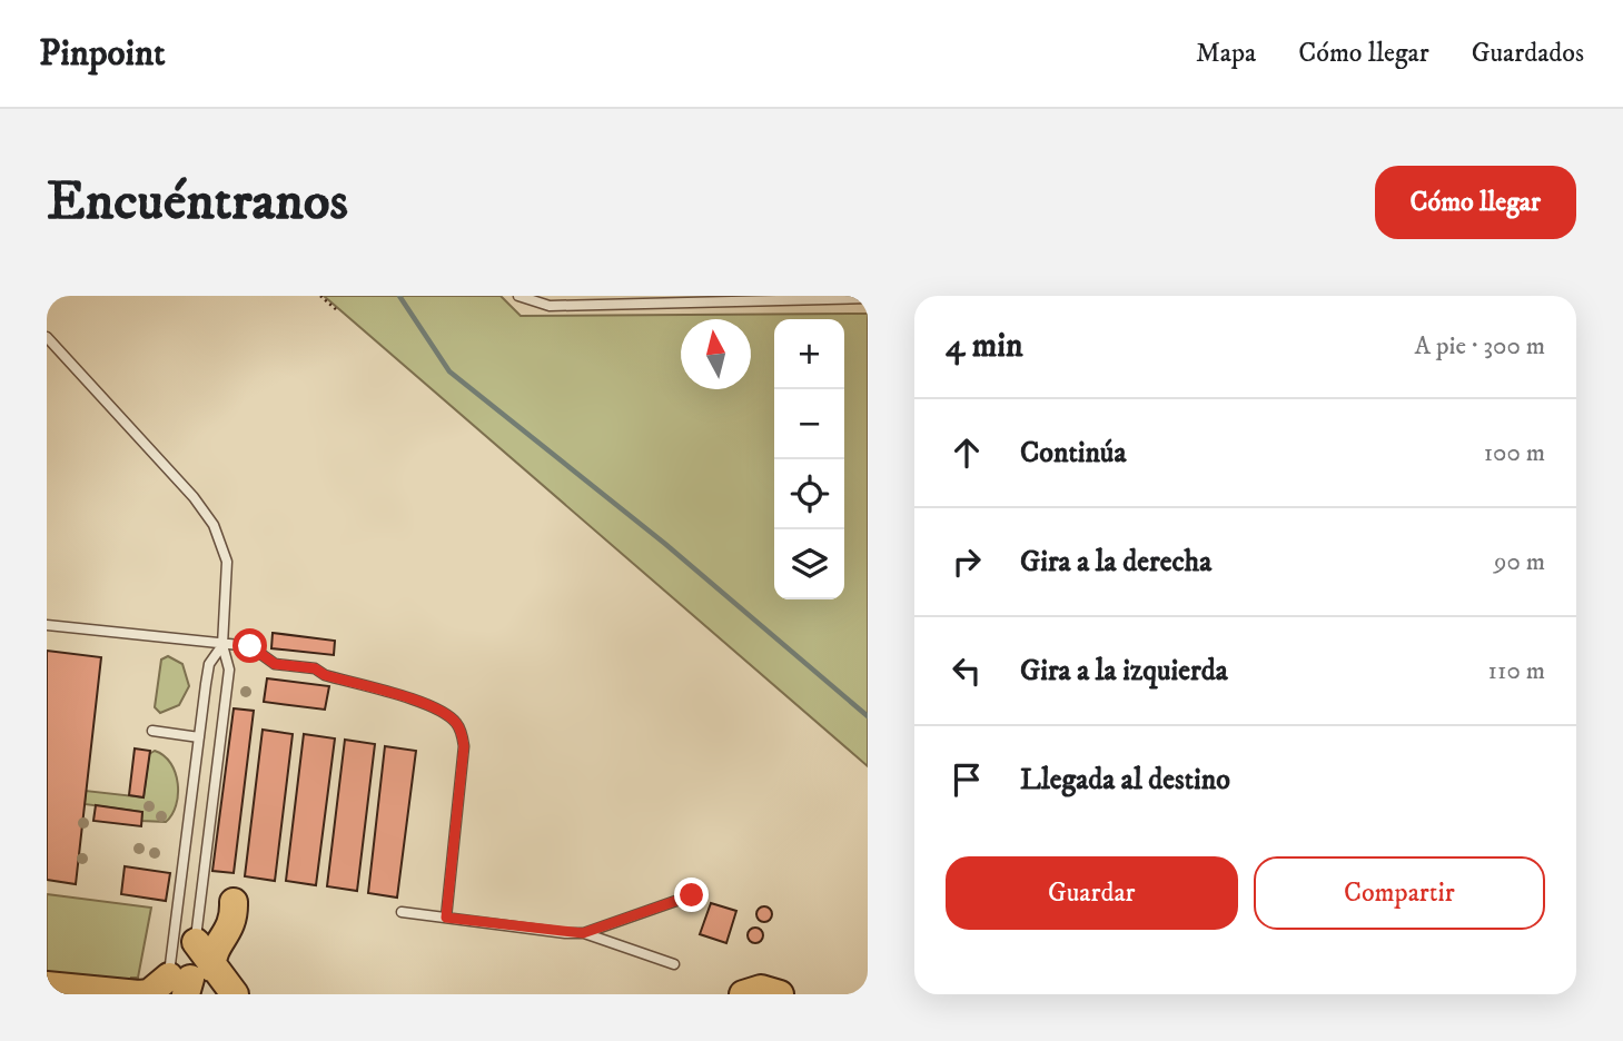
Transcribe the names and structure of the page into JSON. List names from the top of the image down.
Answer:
{
  "north": "top",
  "page": {
    "header": "Pinpoint",
    "nav": ["Mapa", "Cómo llegar", "Guardados"],
    "buttons": [
      "Cómo llegar",
      ["Guardar", "Compartir"]
    ],
    "title": "Encuéntranos",
    "heading": ["4 min", "A pie · 300 m"],
    "map_buttons": ["+", "−"],
    "list": [
      ["Continúa", "100 m"],
      ["Gira a la derecha", "90 m"],
      ["Gira a la izquierda", "110 m"],
      "Llegada al destino"
    ]
  }
}
